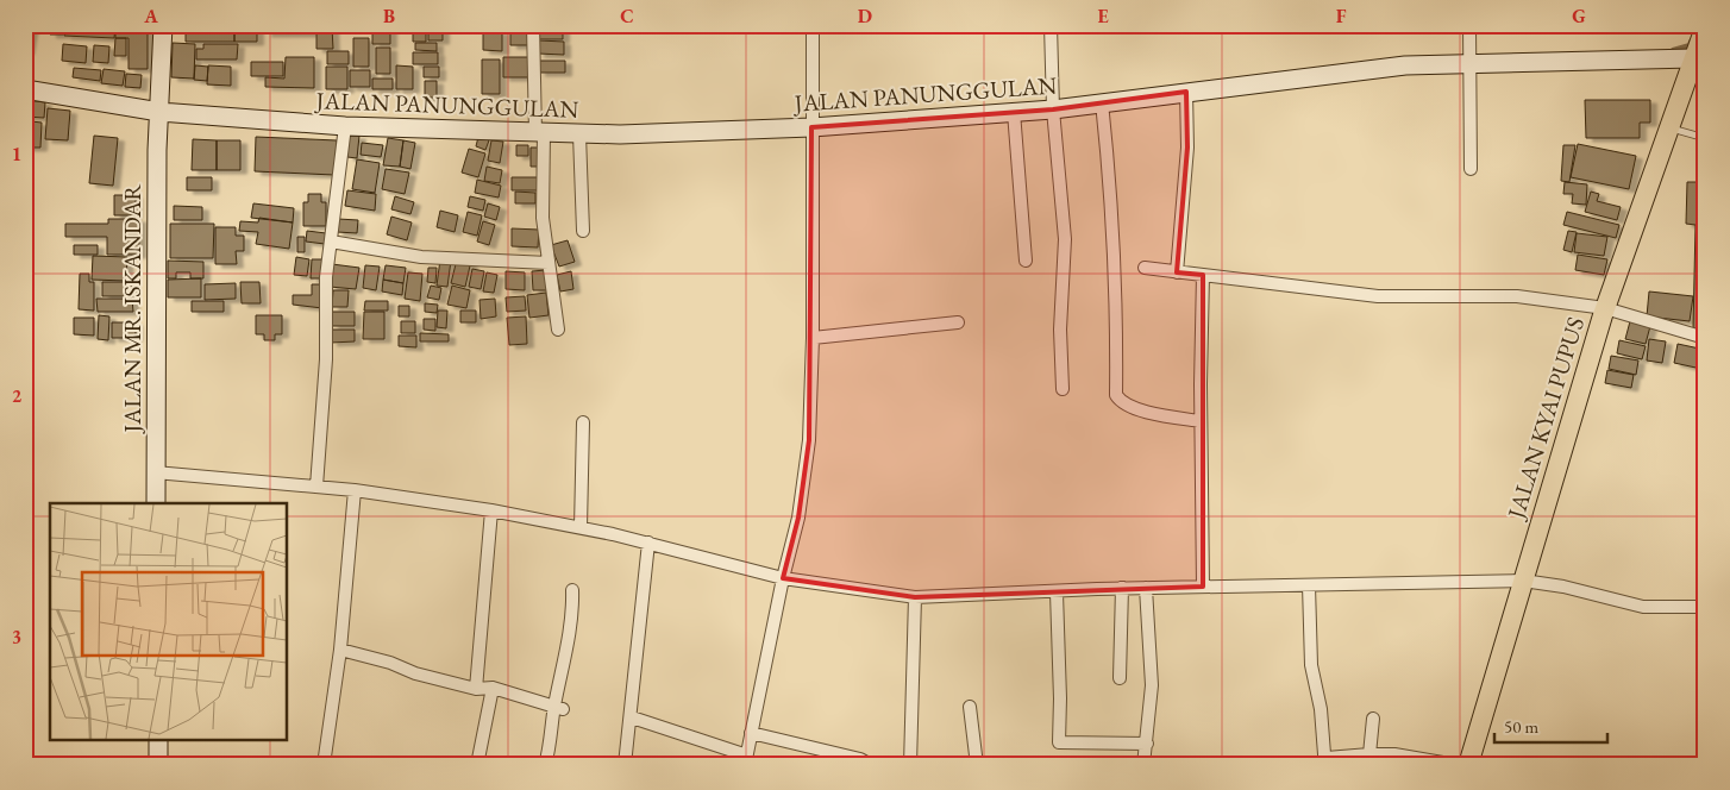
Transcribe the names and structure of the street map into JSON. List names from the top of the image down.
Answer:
{
  "streets": {
    "main road": ["JALAN PANUNGGULAN", "JALAN MR. ISKANDAR", "JALAN KYAI PUPUS"]
  },
  "crossings": [
    ["JALAN PANUNGGULAN", "JALAN MR. ISKANDAR"],
    ["JALAN PANUNGGULAN", "JALAN KYAI PUPUS"]
  ],
  "scale_bar": "50 m",
  "grid": {
    "columns": [
      "A",
      "B",
      "C",
      "D",
      "E",
      "F",
      "G"
    ],
    "rows": ["1", "2", "3"]
  }
}
